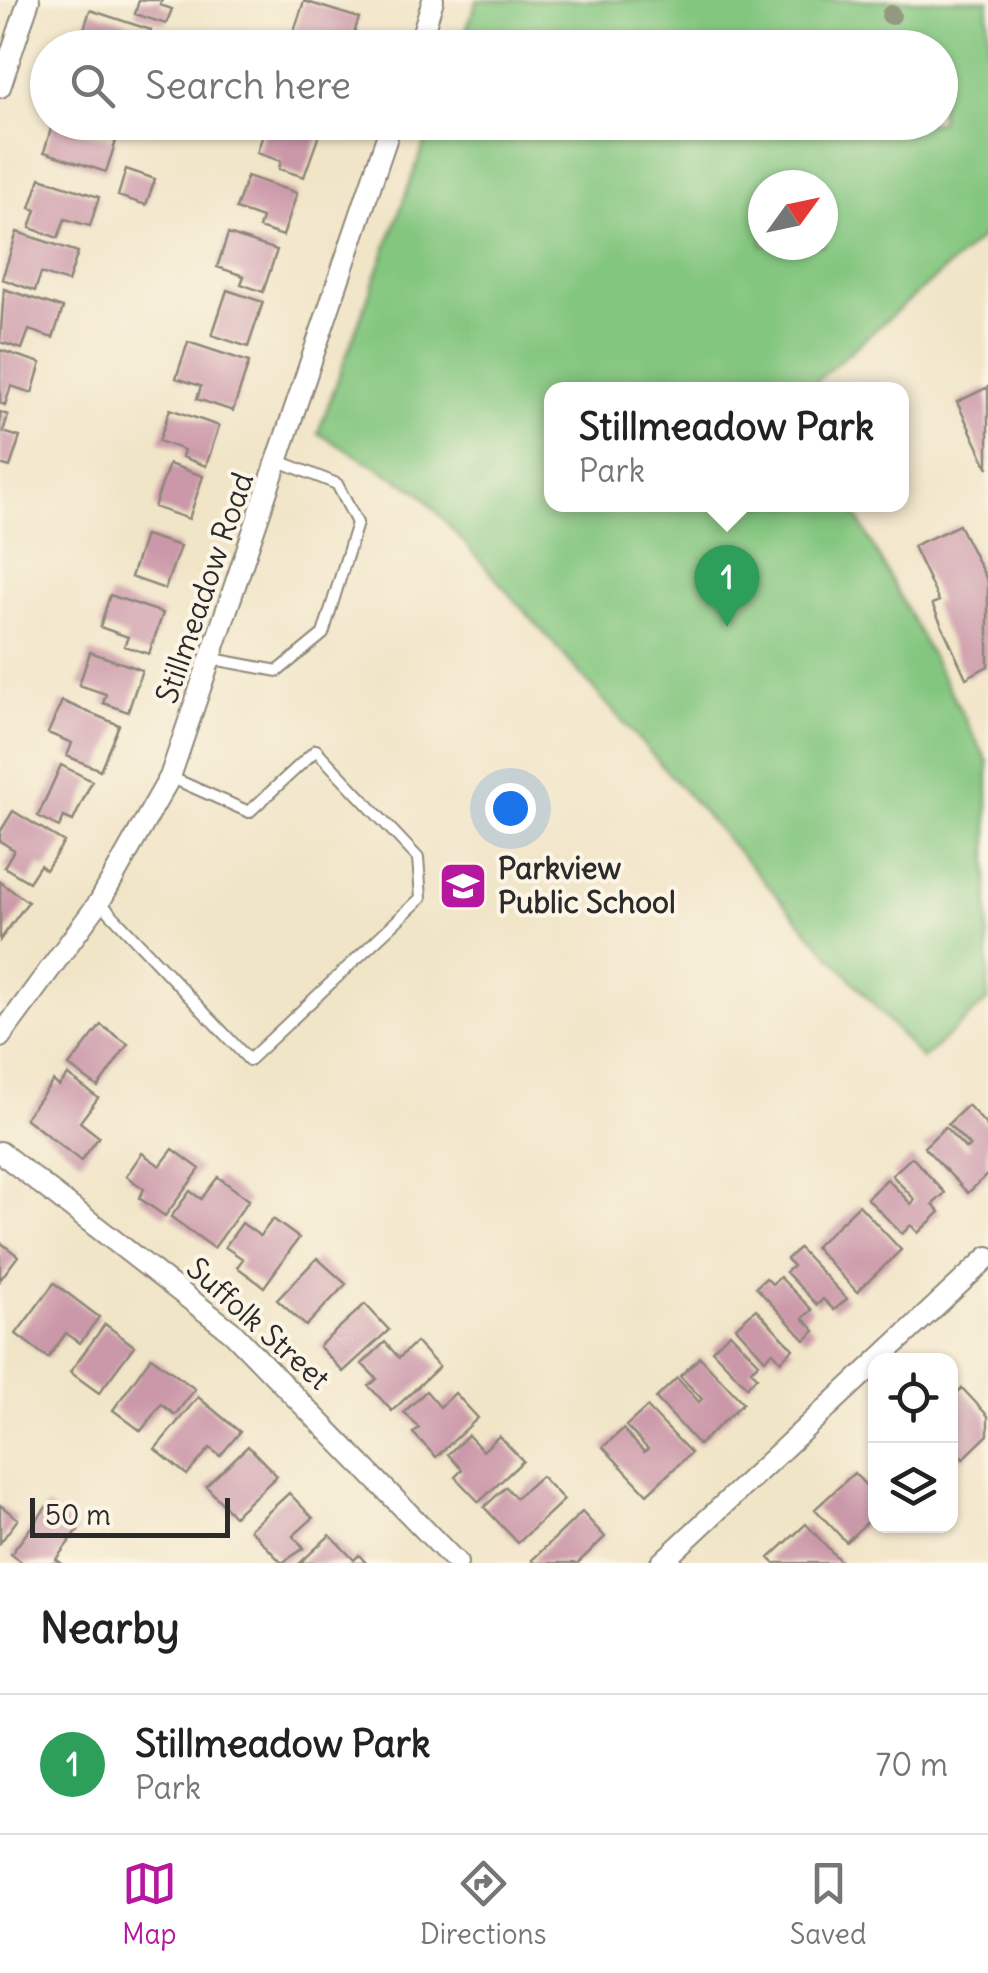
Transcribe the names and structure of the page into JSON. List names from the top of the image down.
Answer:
{
  "streets": {
    "street": ["Stillmeadow Road", "Suffolk Street"]
  },
  "places": {
    "school or university": ["Parkview Public School"]
  },
  "scale_bar": "50 m",
  "north": "top right",
  "page": {
    "search": "Search here",
    "popup": ["Stillmeadow Park", "Park"],
    "pins": "1",
    "scale": "50 m",
    "heading": "Nearby",
    "list": [
      {
        "mark": "1",
        "name": "Stillmeadow Park",
        "note": "Park",
        "value": "70 m"
      }
    ],
    "nav": ["Map", "Directions", "Saved"]
  }
}
